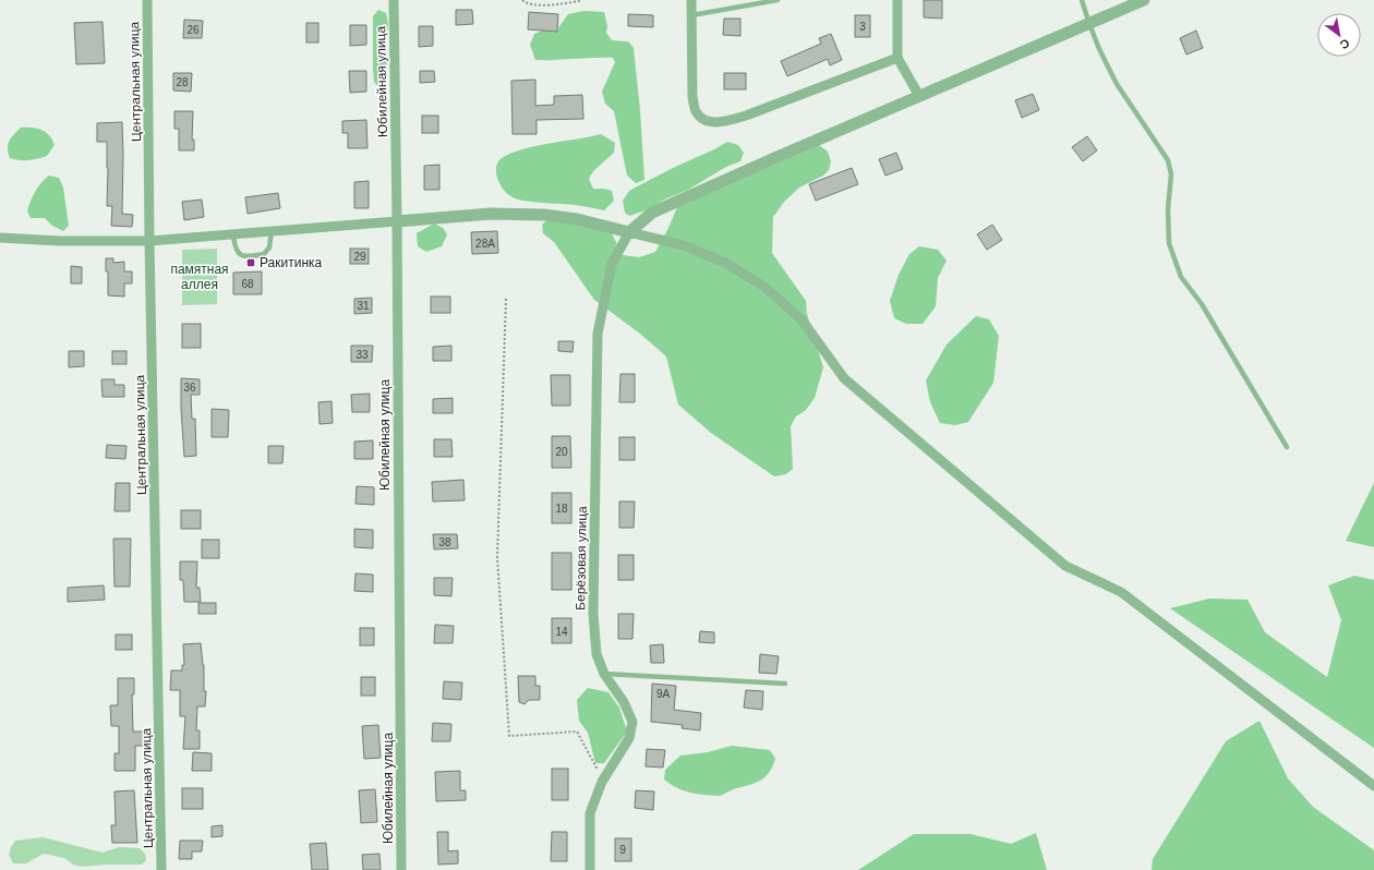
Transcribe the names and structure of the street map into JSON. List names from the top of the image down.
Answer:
{
  "streets": {
    "street": ["Центральная улица", "Юбилейная улица", "Берёзовая улица"]
  },
  "parks": ["памятная аллея"],
  "places": {
    "transit": ["Ракитинка"]
  },
  "house_numbers": [
    "3",
    "26",
    "28",
    "28А",
    "29",
    "68",
    "31",
    "33",
    "36",
    "20",
    "18",
    "38",
    "14",
    "9А",
    "9"
  ],
  "north": "bottom right"
}
